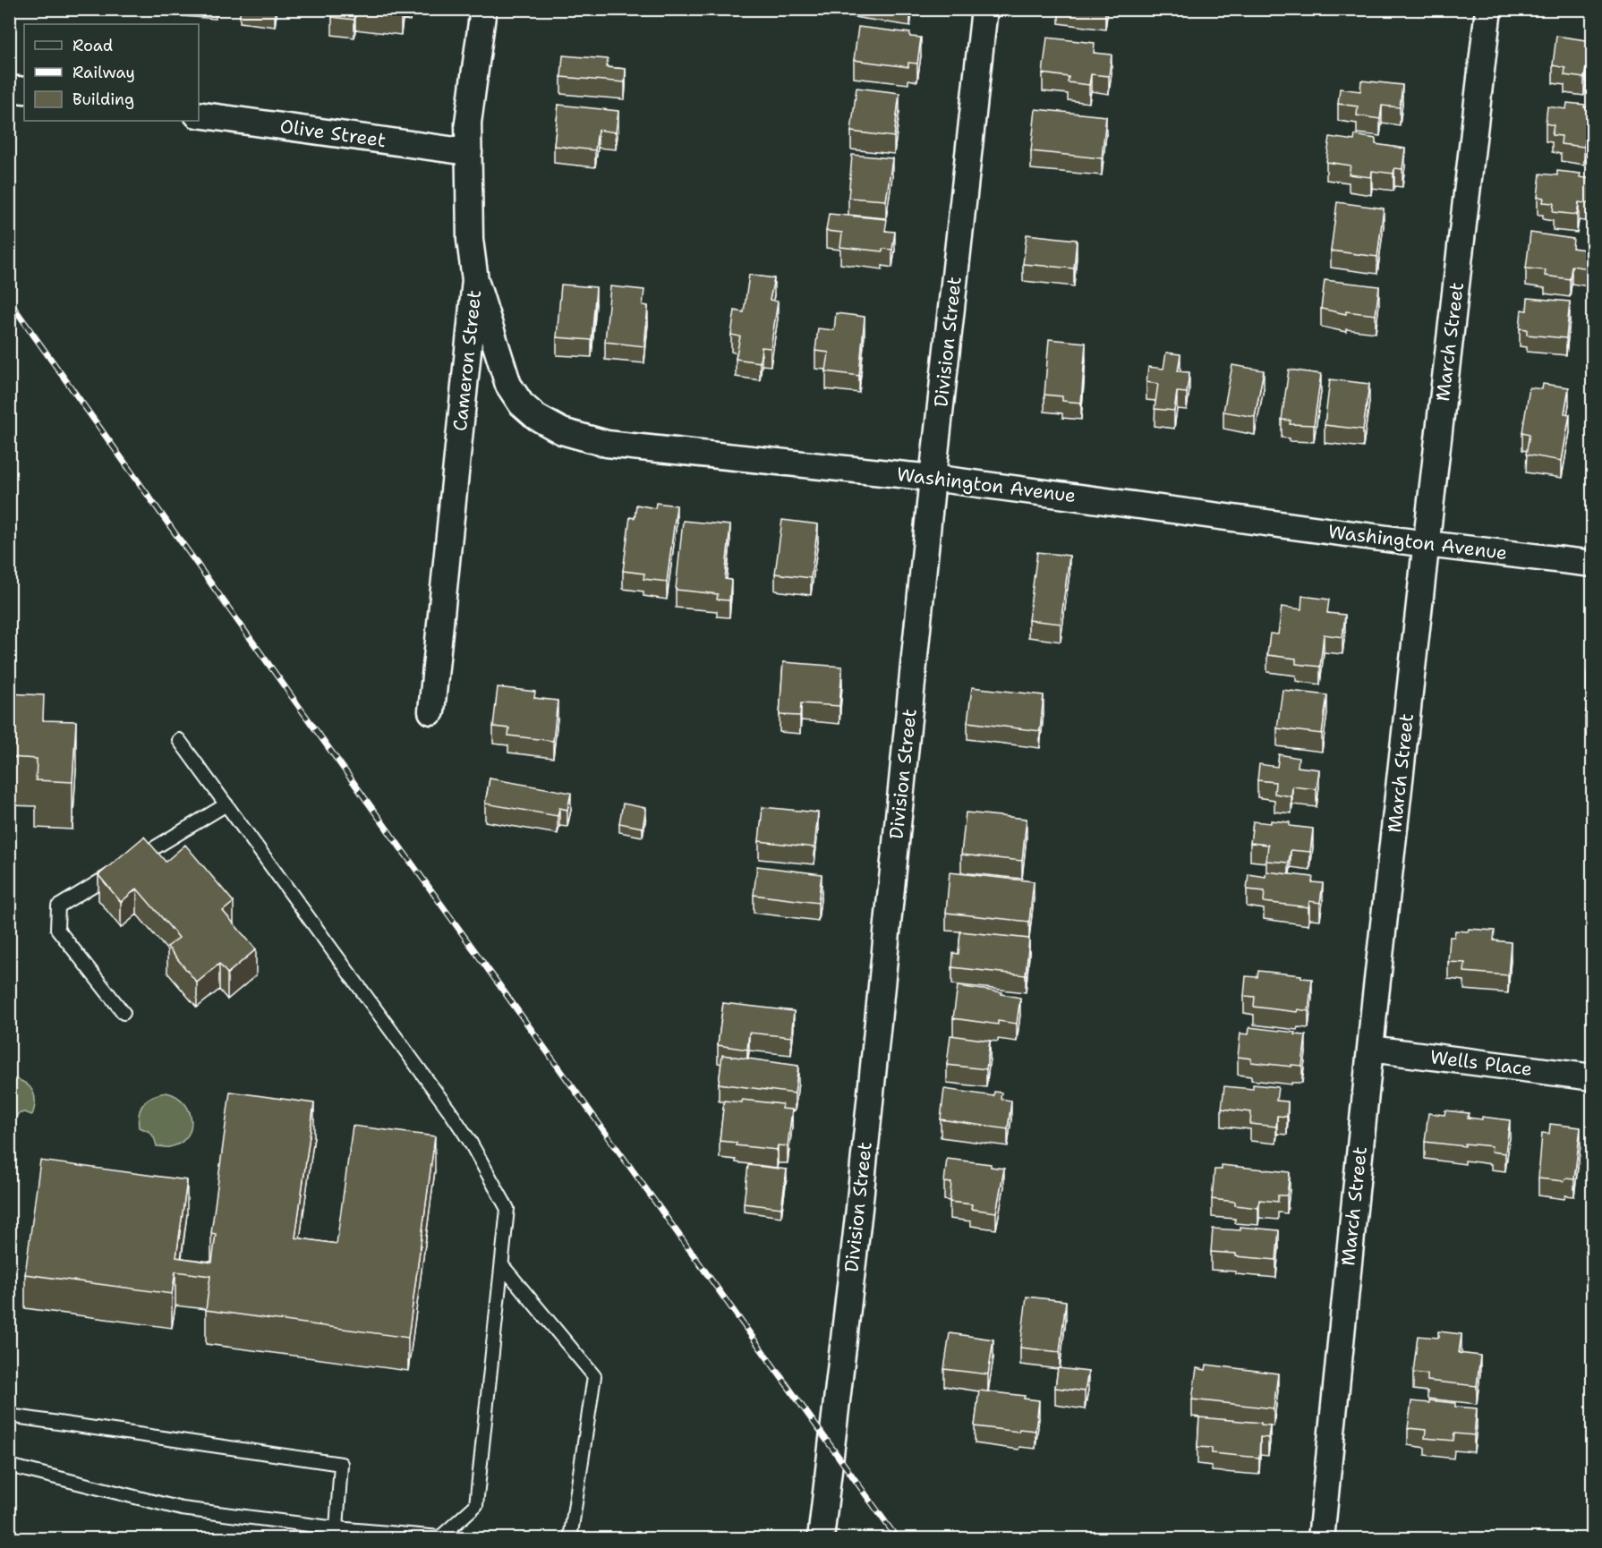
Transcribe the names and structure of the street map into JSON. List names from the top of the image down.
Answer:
{
  "streets": {
    "street": [
      "Olive Street",
      "Division Street",
      "March Street",
      "Cameron Street",
      "Washington Avenue",
      "Wells Place"
    ]
  },
  "crossings": [
    ["Olive Street", "Cameron Street"],
    ["Division Street", "Washington Avenue"],
    ["March Street", "Washington Avenue"],
    ["March Street", "Wells Place"],
    ["Cameron Street", "Washington Avenue"]
  ],
  "legend": ["Road", "Railway", "Building"]
}
